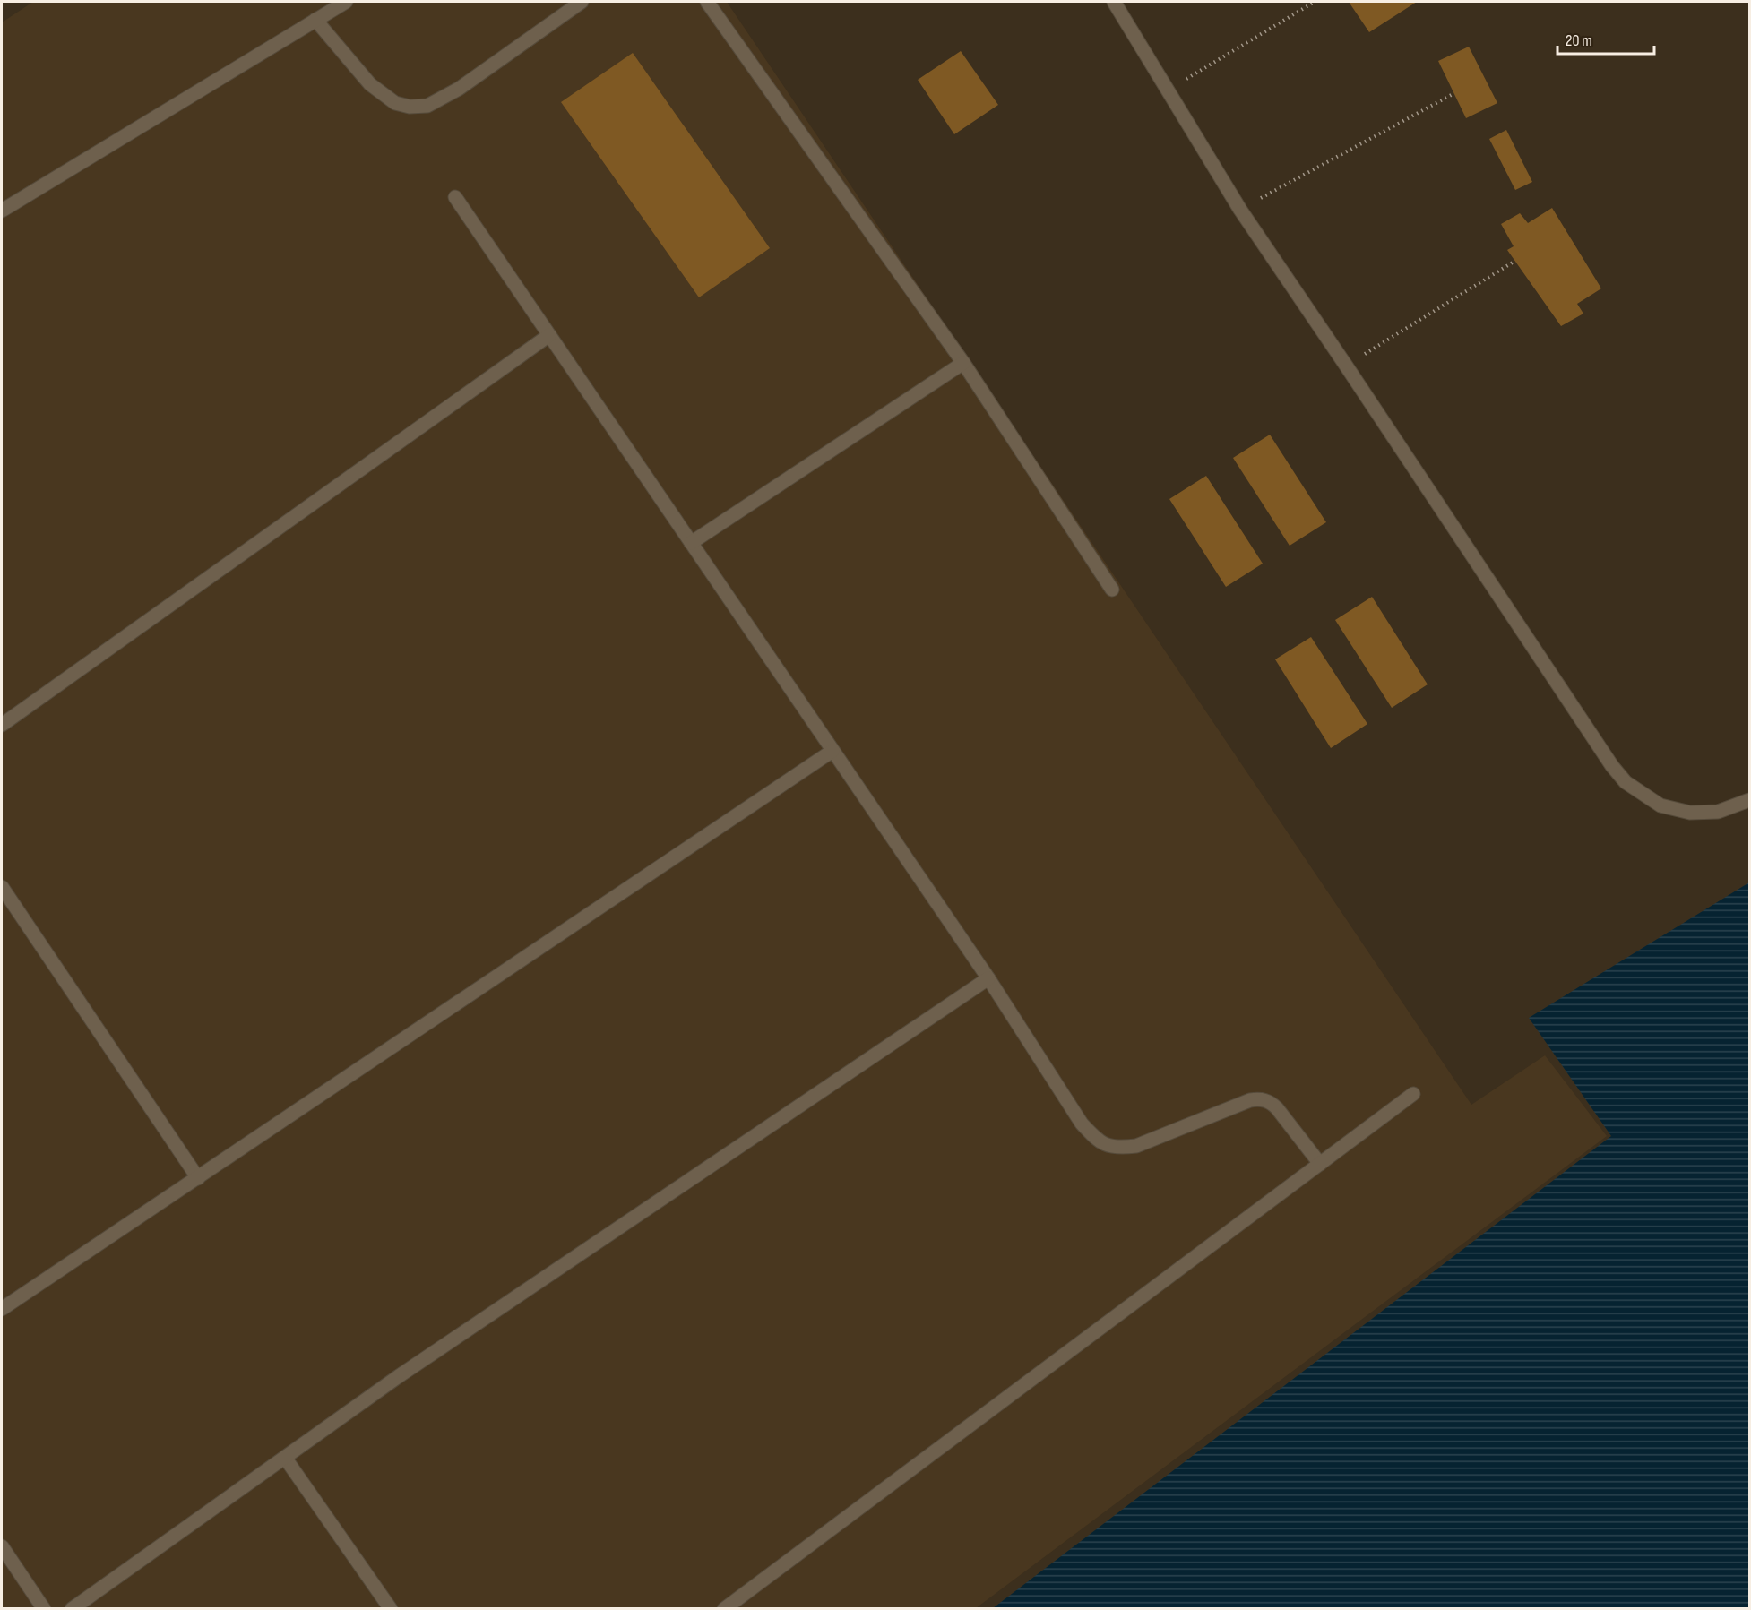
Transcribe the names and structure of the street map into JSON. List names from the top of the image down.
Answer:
{
  "scale_bar": "20 m"
}
